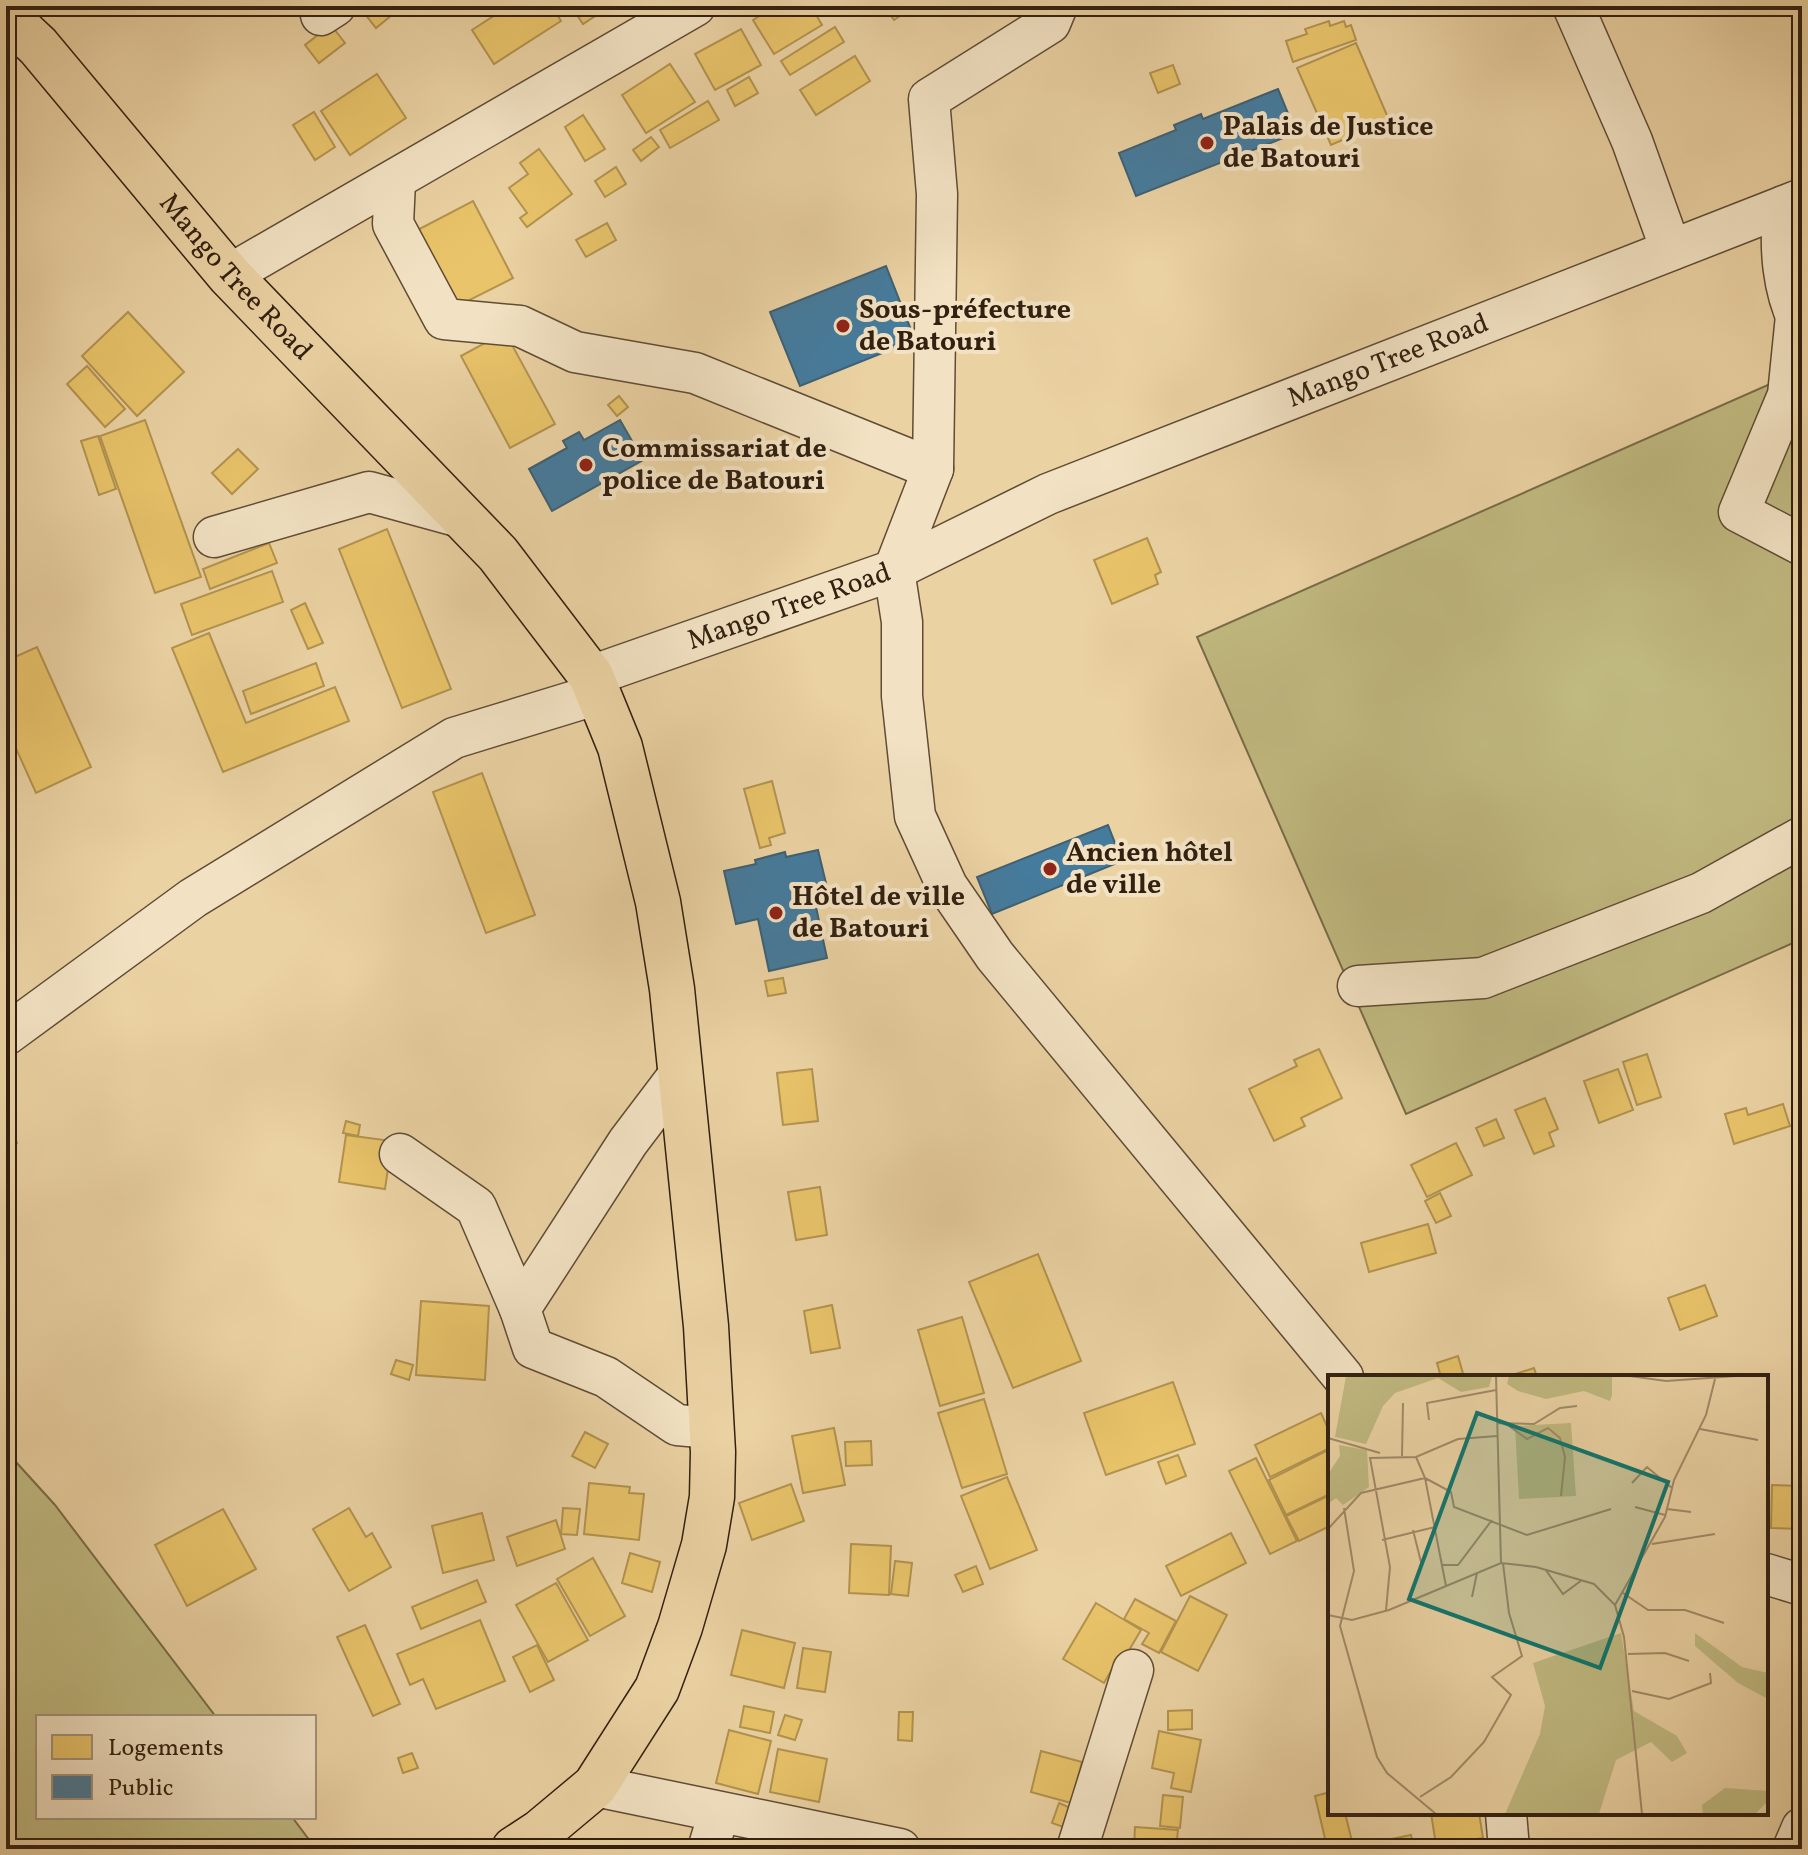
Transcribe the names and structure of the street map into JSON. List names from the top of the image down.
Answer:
{
  "streets": {
    "main road": ["Mango Tree Road"]
  },
  "places": [
    "Palais de Justice de Batouri",
    "Sous-préfecture de Batouri",
    "Commissariat de police de Batouri",
    "Ancien hôtel de ville",
    "Hôtel de ville de Batouri"
  ],
  "legend": ["Logements", "Public"]
}
